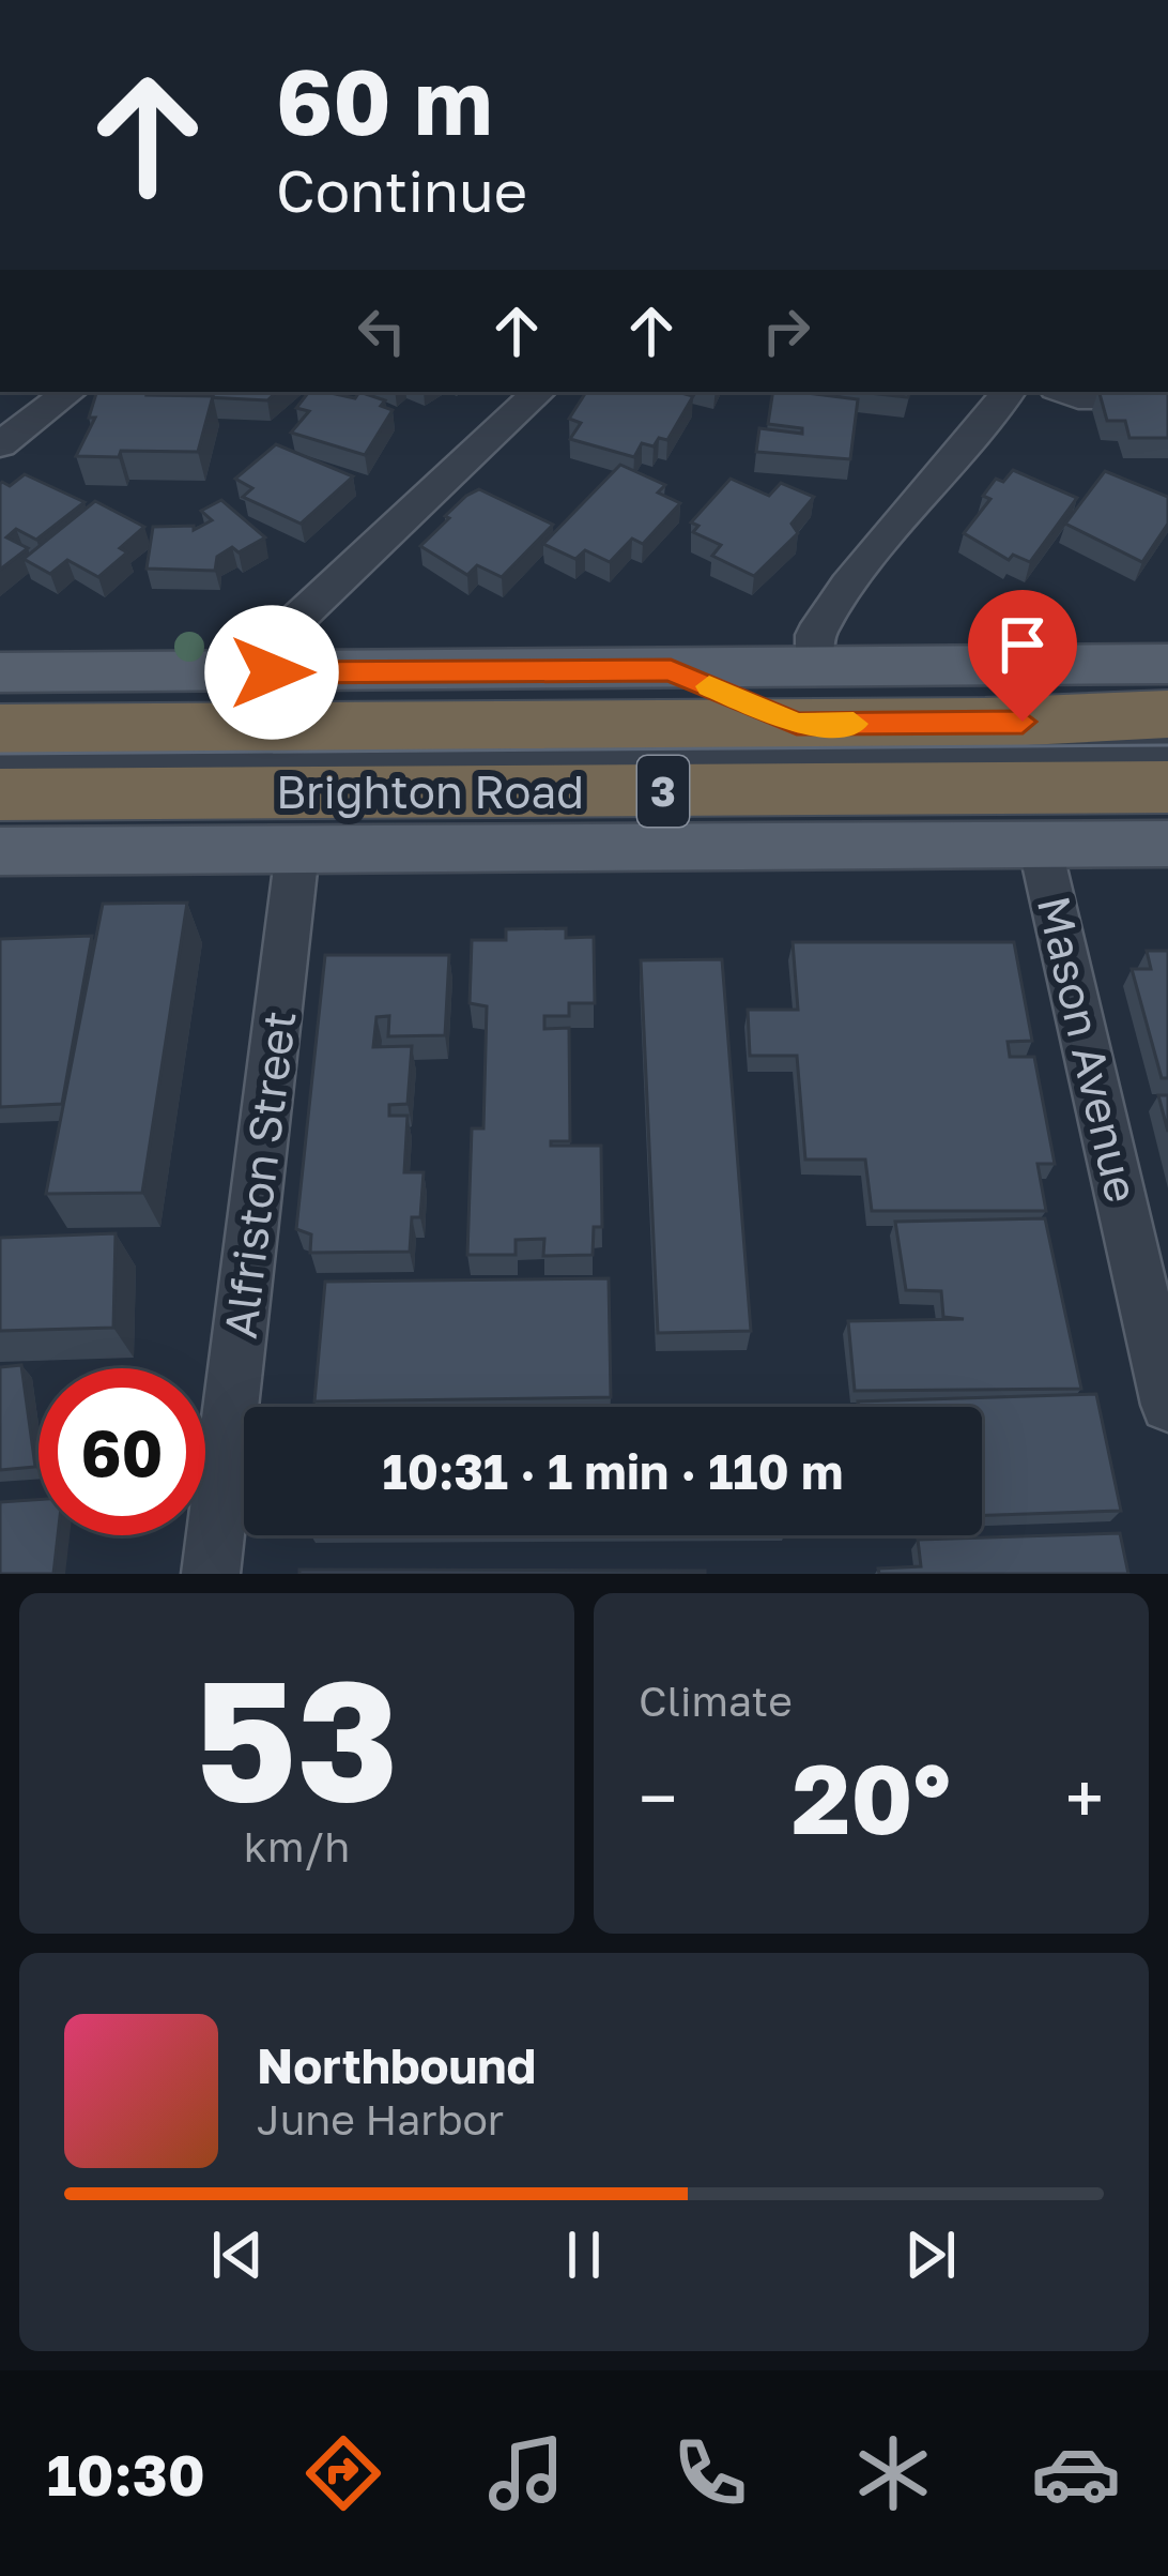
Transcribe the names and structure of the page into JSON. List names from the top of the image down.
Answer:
{
  "streets": {
    "highway": ["3", "Brighton Road"],
    "street": ["Mason Avenue", "Alfriston Street"]
  },
  "crossings": [
    ["Brighton Road", "Mason Avenue"],
    ["Brighton Road", "Alfriston Street"]
  ],
  "page": {
    "turn": ["60 m", "Continue"],
    "limit": "60",
    "trip": "10:31 · 1 min · 110 m",
    "tile": [
      ["53", "km/h"],
      "Climate"
    ],
    "heat": ["−", "20°", "+"],
    "song": ["Northbound", "June Harbor"],
    "tabs": "10:30"
  }
}
